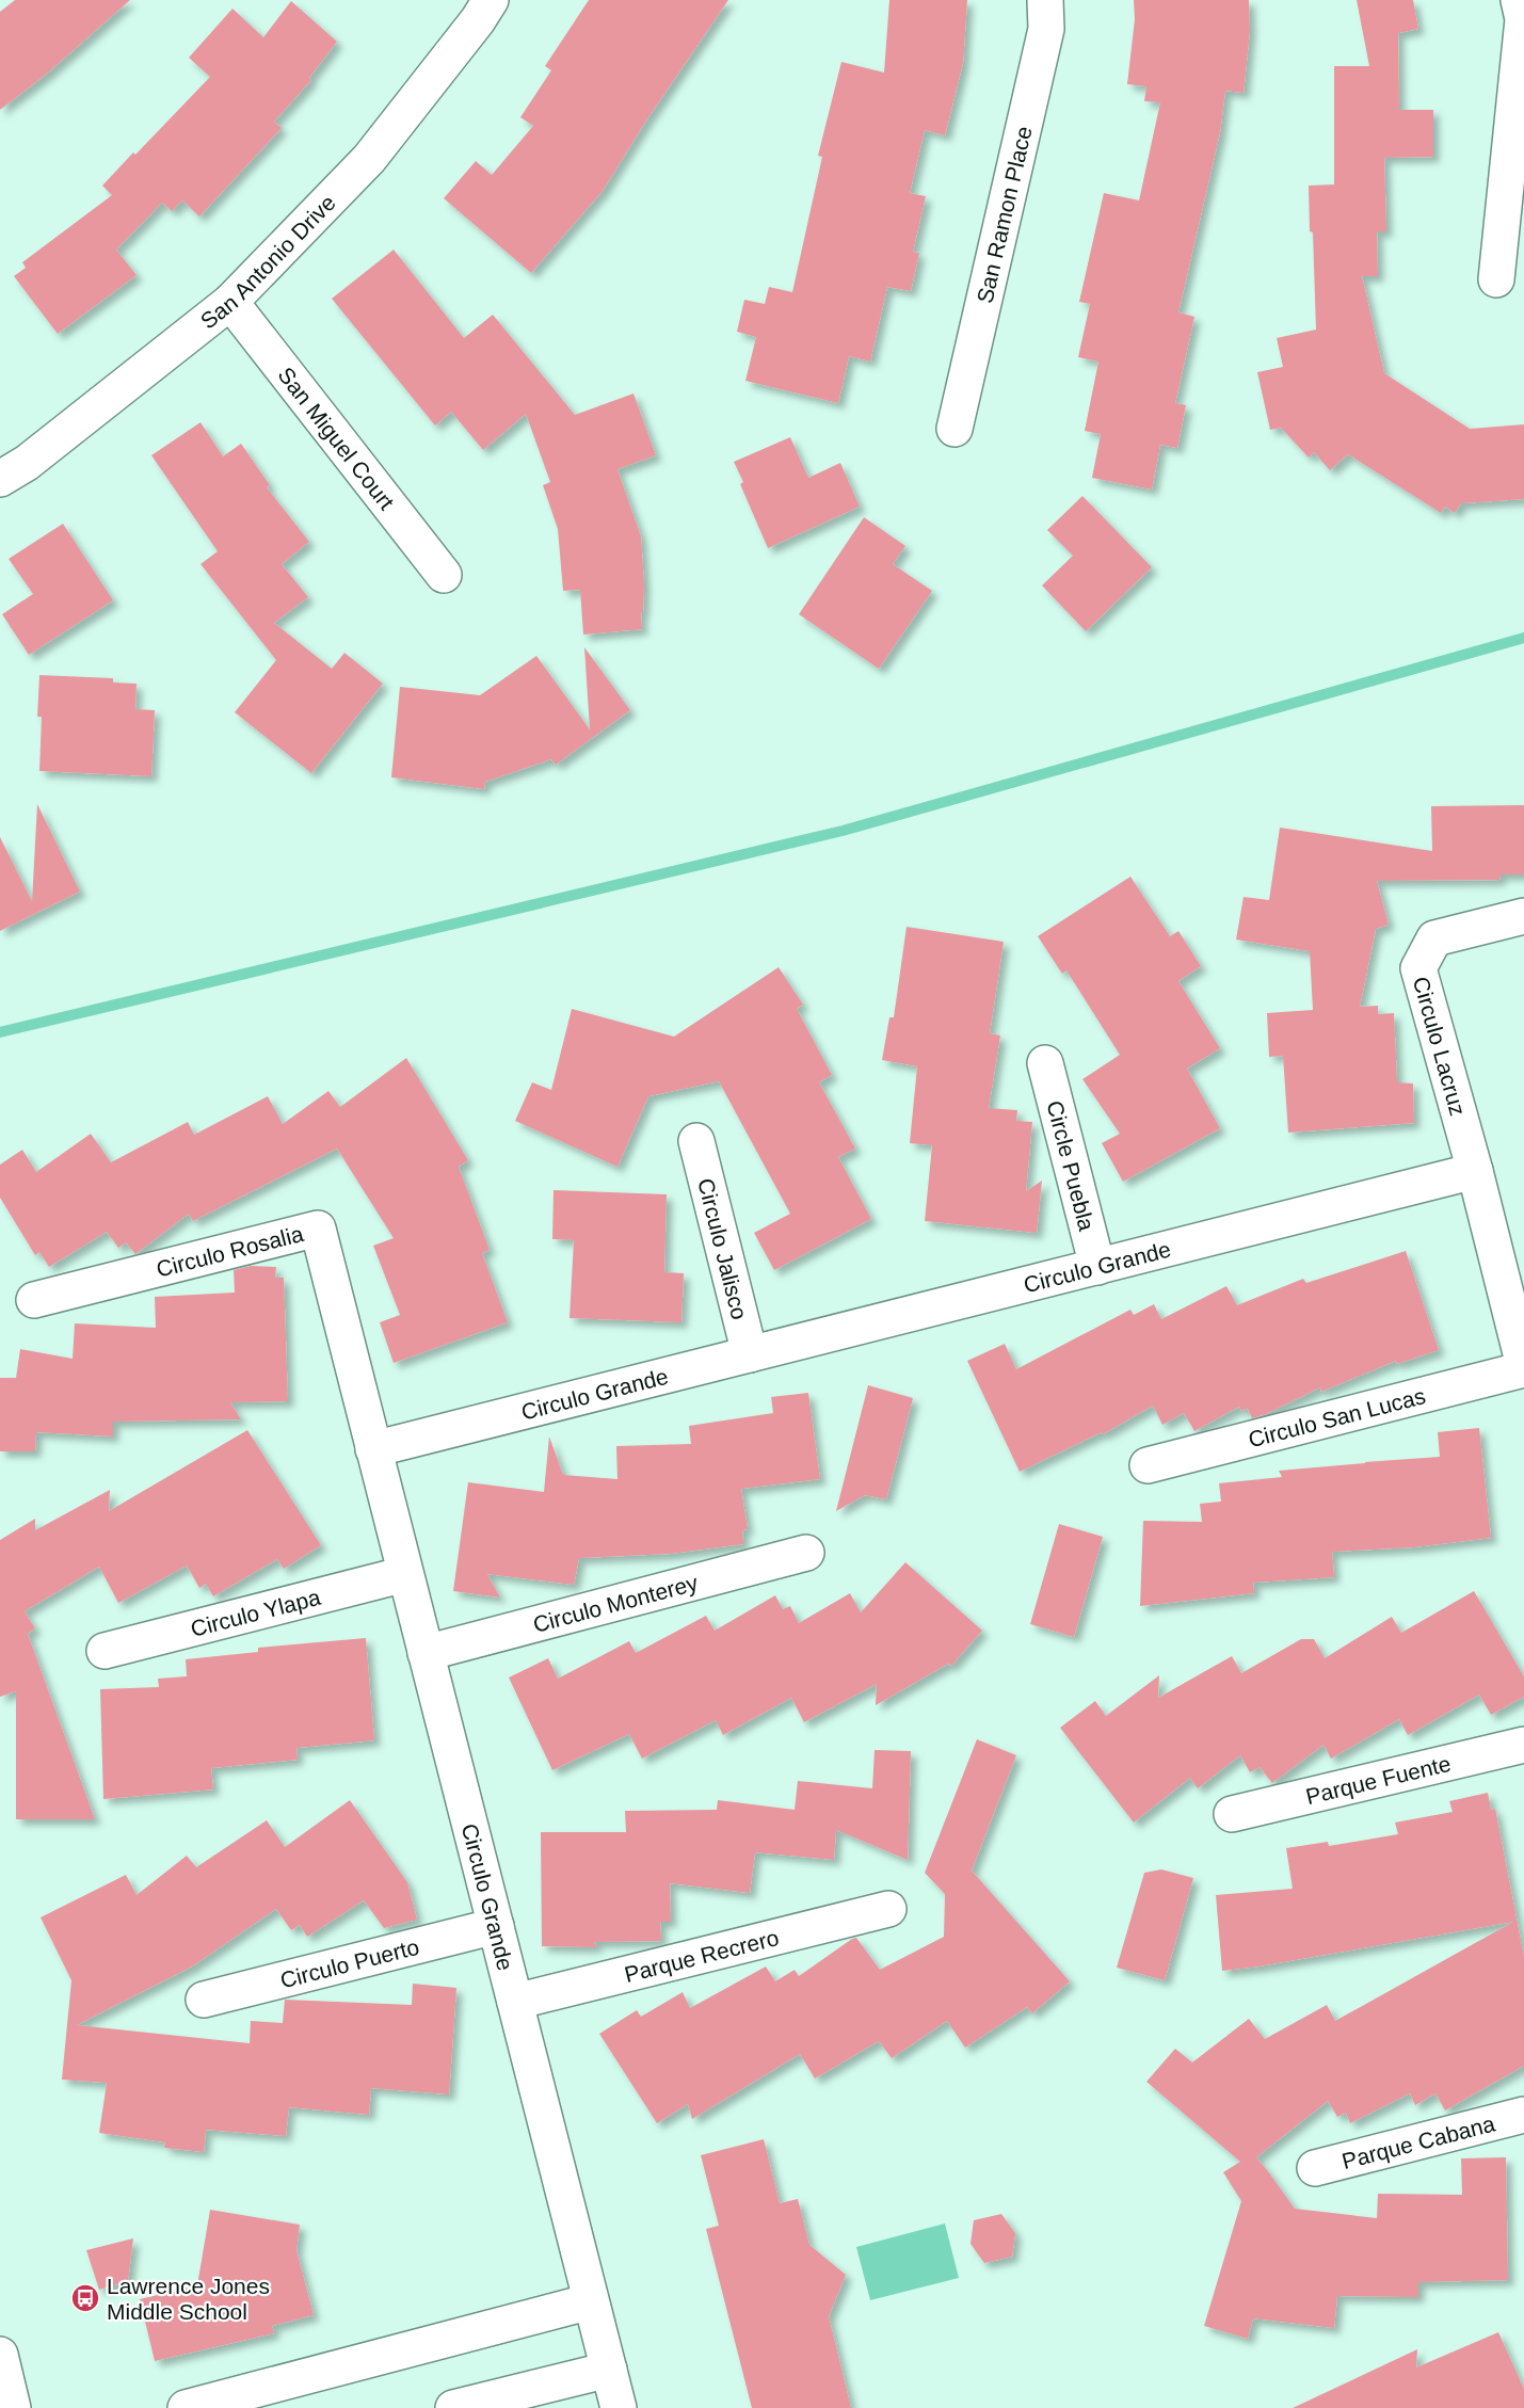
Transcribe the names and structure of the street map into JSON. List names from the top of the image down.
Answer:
{
  "streets": {
    "street": [
      "San Ramon Place",
      "San Antonio Drive",
      "San Miguel Court",
      "Circulo Lacruz",
      "Circle Puebla",
      "Circulo Jalisco",
      "Circulo Rosalia",
      "Circulo Grande",
      "Circulo San Lucas",
      "Circulo Monterey",
      "Circulo Ylapa",
      "Parque Fuente",
      "Parque Recrero",
      "Circulo Puerto",
      "Parque Cabana"
    ]
  },
  "crossings": [
    ["San Antonio Drive", "San Miguel Court"],
    ["Circulo Lacruz", "Circulo Grande"],
    ["Circle Puebla", "Circulo Grande"],
    ["Circulo Jalisco", "Circulo Grande"],
    ["Circulo Rosalia", "Circulo Grande"],
    ["Circulo Grande", "Circulo Monterey"],
    ["Circulo Grande", "Circulo Ylapa"],
    ["Circulo Grande", "Parque Recrero"],
    ["Circulo Grande", "Circulo Puerto"]
  ],
  "places": {
    "bus stop": ["Lawrence Jones Middle School"]
  }
}
